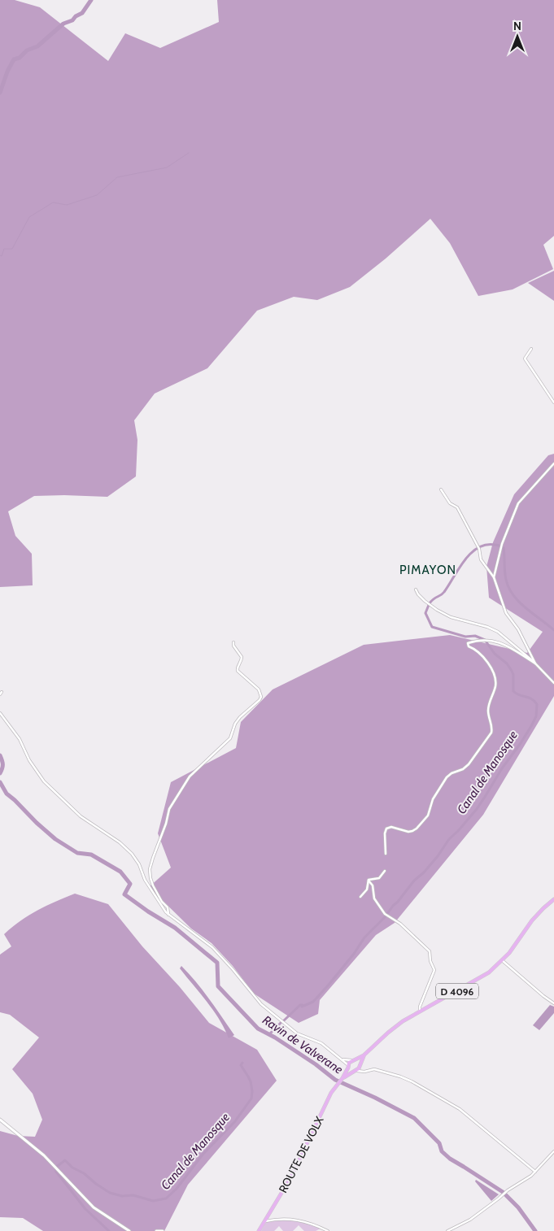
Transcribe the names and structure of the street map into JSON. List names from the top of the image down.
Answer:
{
  "streets": {
    "main road": ["D 4096", "ROUTE DE VOLX"]
  },
  "crossings": [
    ["D 4096", "ROUTE DE VOLX"]
  ],
  "districts": ["PIMAYON"],
  "water": ["Canal de Manosque", "Ravin de Valverane"],
  "north": "top"
}
